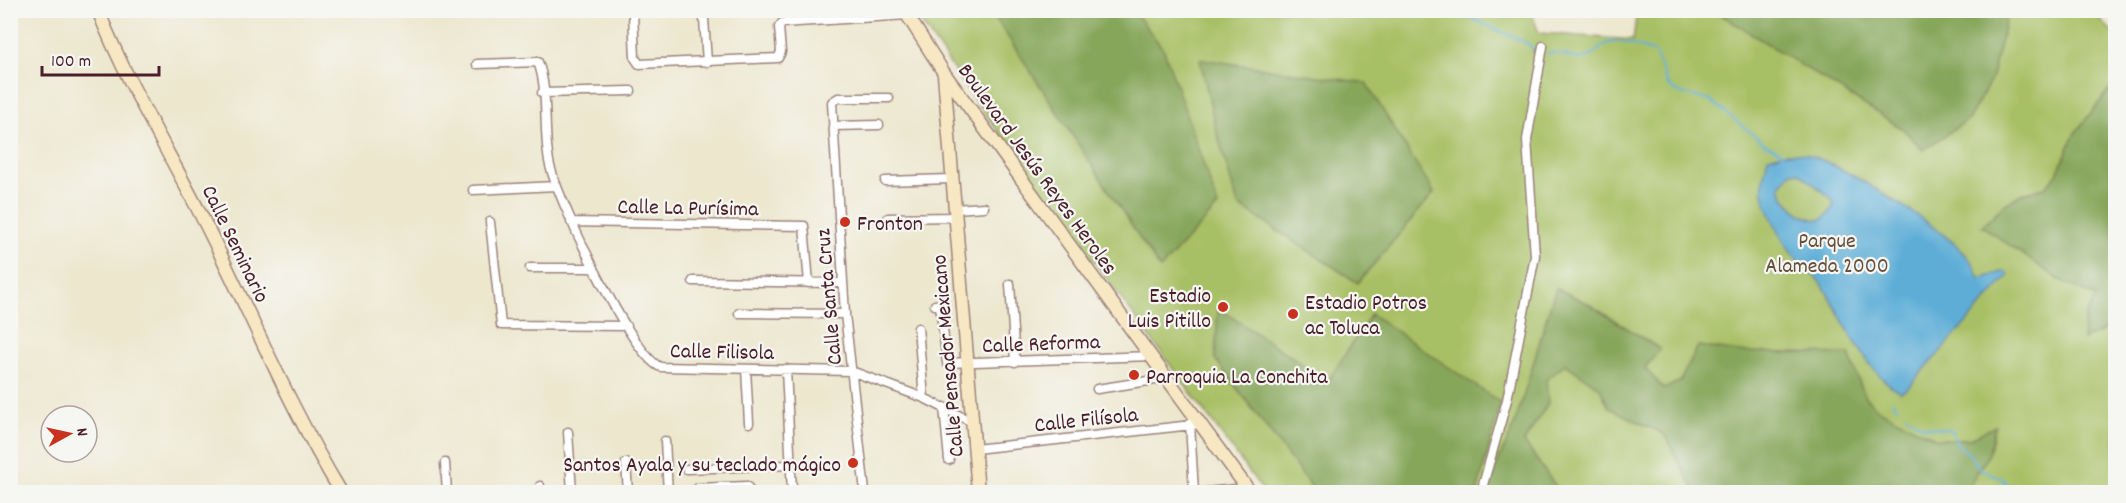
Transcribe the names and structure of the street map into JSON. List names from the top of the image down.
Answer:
{
  "streets": {
    "main road": ["Boulevard Jesús Reyes Heroles", "Calle Seminario", "Calle Pensador Mexicano"],
    "street": [
      "Calle La Purísima",
      "Calle Santa Cruz",
      "Calle Reforma",
      "Calle Filisola",
      "Calle Filísola"
    ]
  },
  "crossings": [
    ["Boulevard Jesús Reyes Heroles", "Calle Reforma"],
    ["Boulevard Jesús Reyes Heroles", "Calle Pensador Mexicano"],
    ["Boulevard Jesús Reyes Heroles", "Calle Filísola"],
    ["Calle La Purísima", "Calle Filisola"],
    ["Calle Santa Cruz", "Calle Filisola"],
    ["Calle Reforma", "Calle Pensador Mexicano"],
    ["Calle Filisola", "Calle Pensador Mexicano"],
    ["Calle Pensador Mexicano", "Calle Filísola"]
  ],
  "parks": ["Parque Alameda 2000"],
  "places": [
    "Fronton",
    "Estadio Luis Pitillo",
    "Estadio Potros ac Toluca",
    "Parroquia La Conchita",
    "Santos Ayala y su teclado mágico"
  ],
  "scale_bar": "100 m",
  "north": "right"
}
